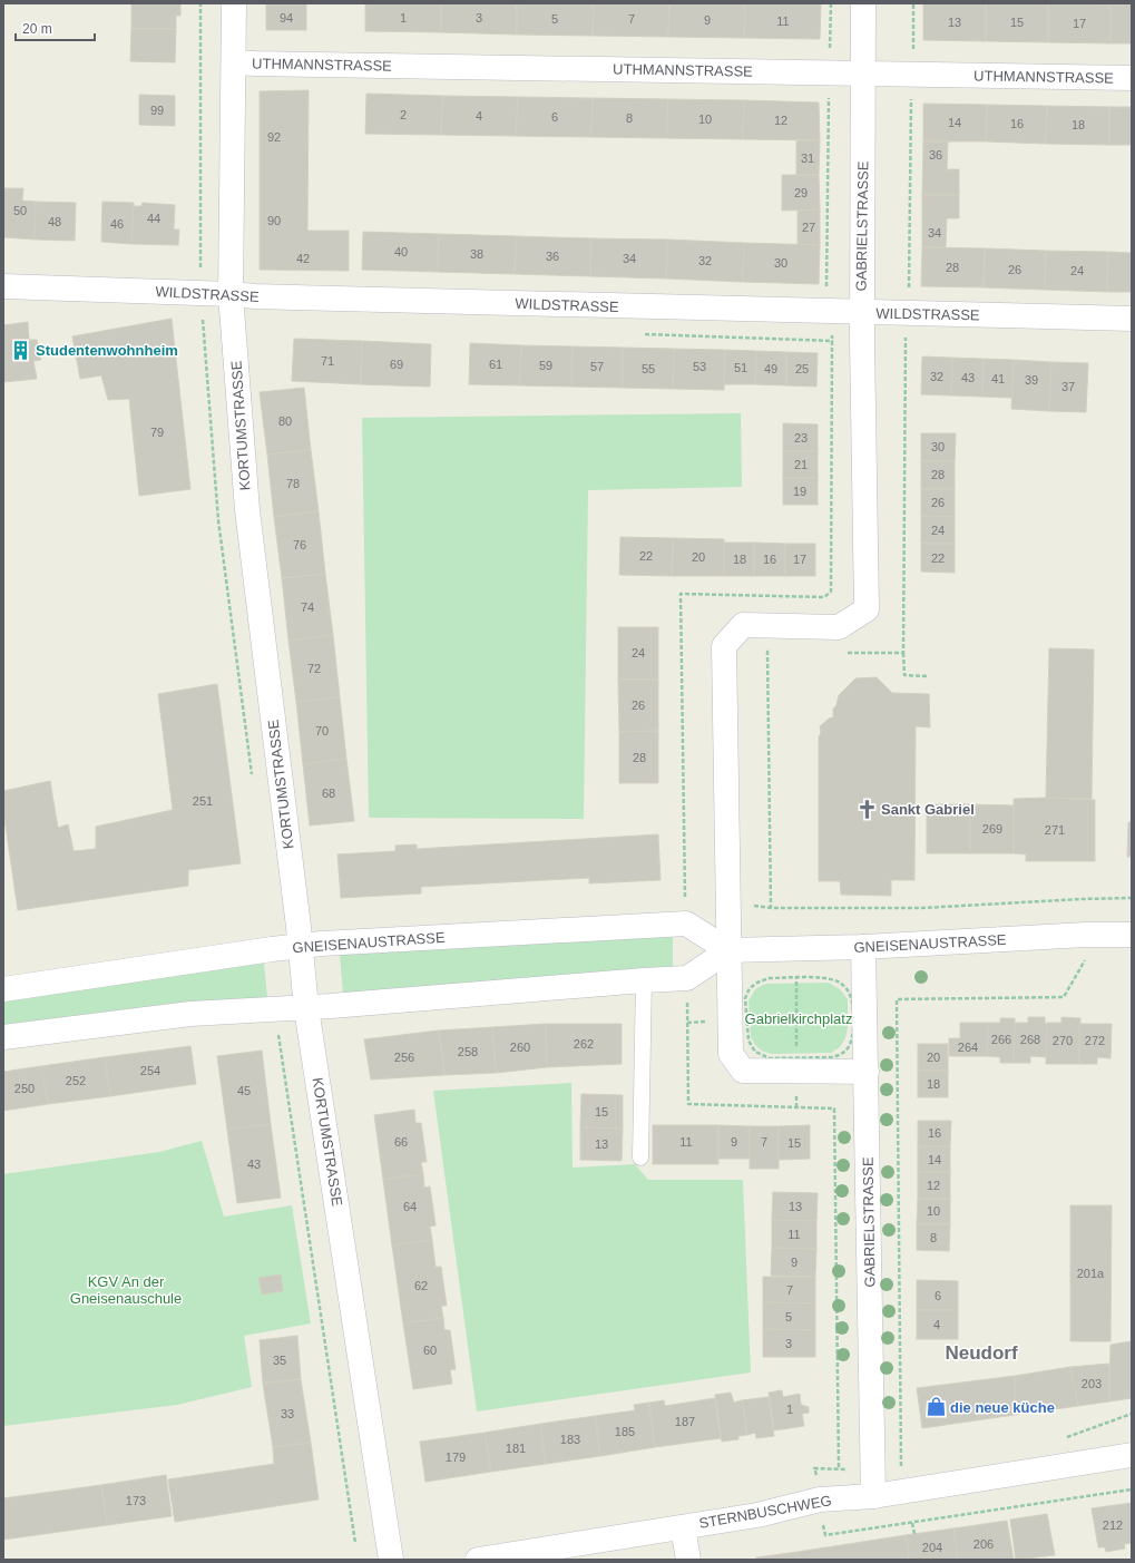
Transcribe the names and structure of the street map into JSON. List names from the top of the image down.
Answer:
{
  "streets": {
    "street": [
      "UTHMANNSTRASSE",
      "GABRIELSTRASSE",
      "WILDSTRASSE",
      "KORTUMSTRASSE",
      "GNEISENAUSTRASSE",
      "STERNBUSCHWEG"
    ]
  },
  "crossings": [
    ["UTHMANNSTRASSE", "GABRIELSTRASSE"],
    ["UTHMANNSTRASSE", "KORTUMSTRASSE"],
    ["GABRIELSTRASSE", "WILDSTRASSE"],
    ["GABRIELSTRASSE", "GNEISENAUSTRASSE"],
    ["GABRIELSTRASSE", "STERNBUSCHWEG"],
    ["WILDSTRASSE", "KORTUMSTRASSE"],
    ["KORTUMSTRASSE", "GNEISENAUSTRASSE"]
  ],
  "districts": ["Neudorf"],
  "parks": ["Gabrielkirchplatz", "KGV An der Gneisenauschule"],
  "places": {
    "building": ["Studentenwohnheim"],
    "church": ["Sankt Gabriel"],
    "shop": ["die neue küche"]
  },
  "house_numbers": [
    "94",
    "1",
    "3",
    "5",
    "7",
    "9",
    "11",
    "13",
    "15",
    "17",
    "99",
    "2",
    "4",
    "6",
    "8",
    "10",
    "12",
    "14",
    "16",
    "18",
    "92",
    "36",
    "31",
    "29",
    "50",
    "44",
    "90",
    "48",
    "46",
    "27",
    "34",
    "40",
    "38",
    "36",
    "42",
    "34",
    "32",
    "30",
    "28",
    "26",
    "24",
    "71",
    "69",
    "61",
    "59",
    "57",
    "53",
    "51",
    "55",
    "49",
    "25",
    "32",
    "43",
    "41",
    "39",
    "37",
    "80",
    "79",
    "23",
    "30",
    "21",
    "28",
    "78",
    "19",
    "26",
    "24",
    "76",
    "22",
    "20",
    "22",
    "18",
    "16",
    "17",
    "74",
    "24",
    "72",
    "26",
    "70",
    "28",
    "68",
    "251",
    "269",
    "271",
    "266",
    "268",
    "270",
    "272",
    "262",
    "260",
    "264",
    "258",
    "256",
    "20",
    "254",
    "252",
    "18",
    "250",
    "45",
    "15",
    "16",
    "66",
    "11",
    "9",
    "7",
    "15",
    "13",
    "14",
    "43",
    "12",
    "64",
    "13",
    "10",
    "11",
    "8",
    "9",
    "201a",
    "62",
    "7",
    "6",
    "5",
    "4",
    "3",
    "60",
    "35",
    "203",
    "1",
    "33",
    "187",
    "185",
    "183",
    "181",
    "179",
    "173",
    "212",
    "206",
    "204"
  ],
  "scale_bar": "20 m"
}
